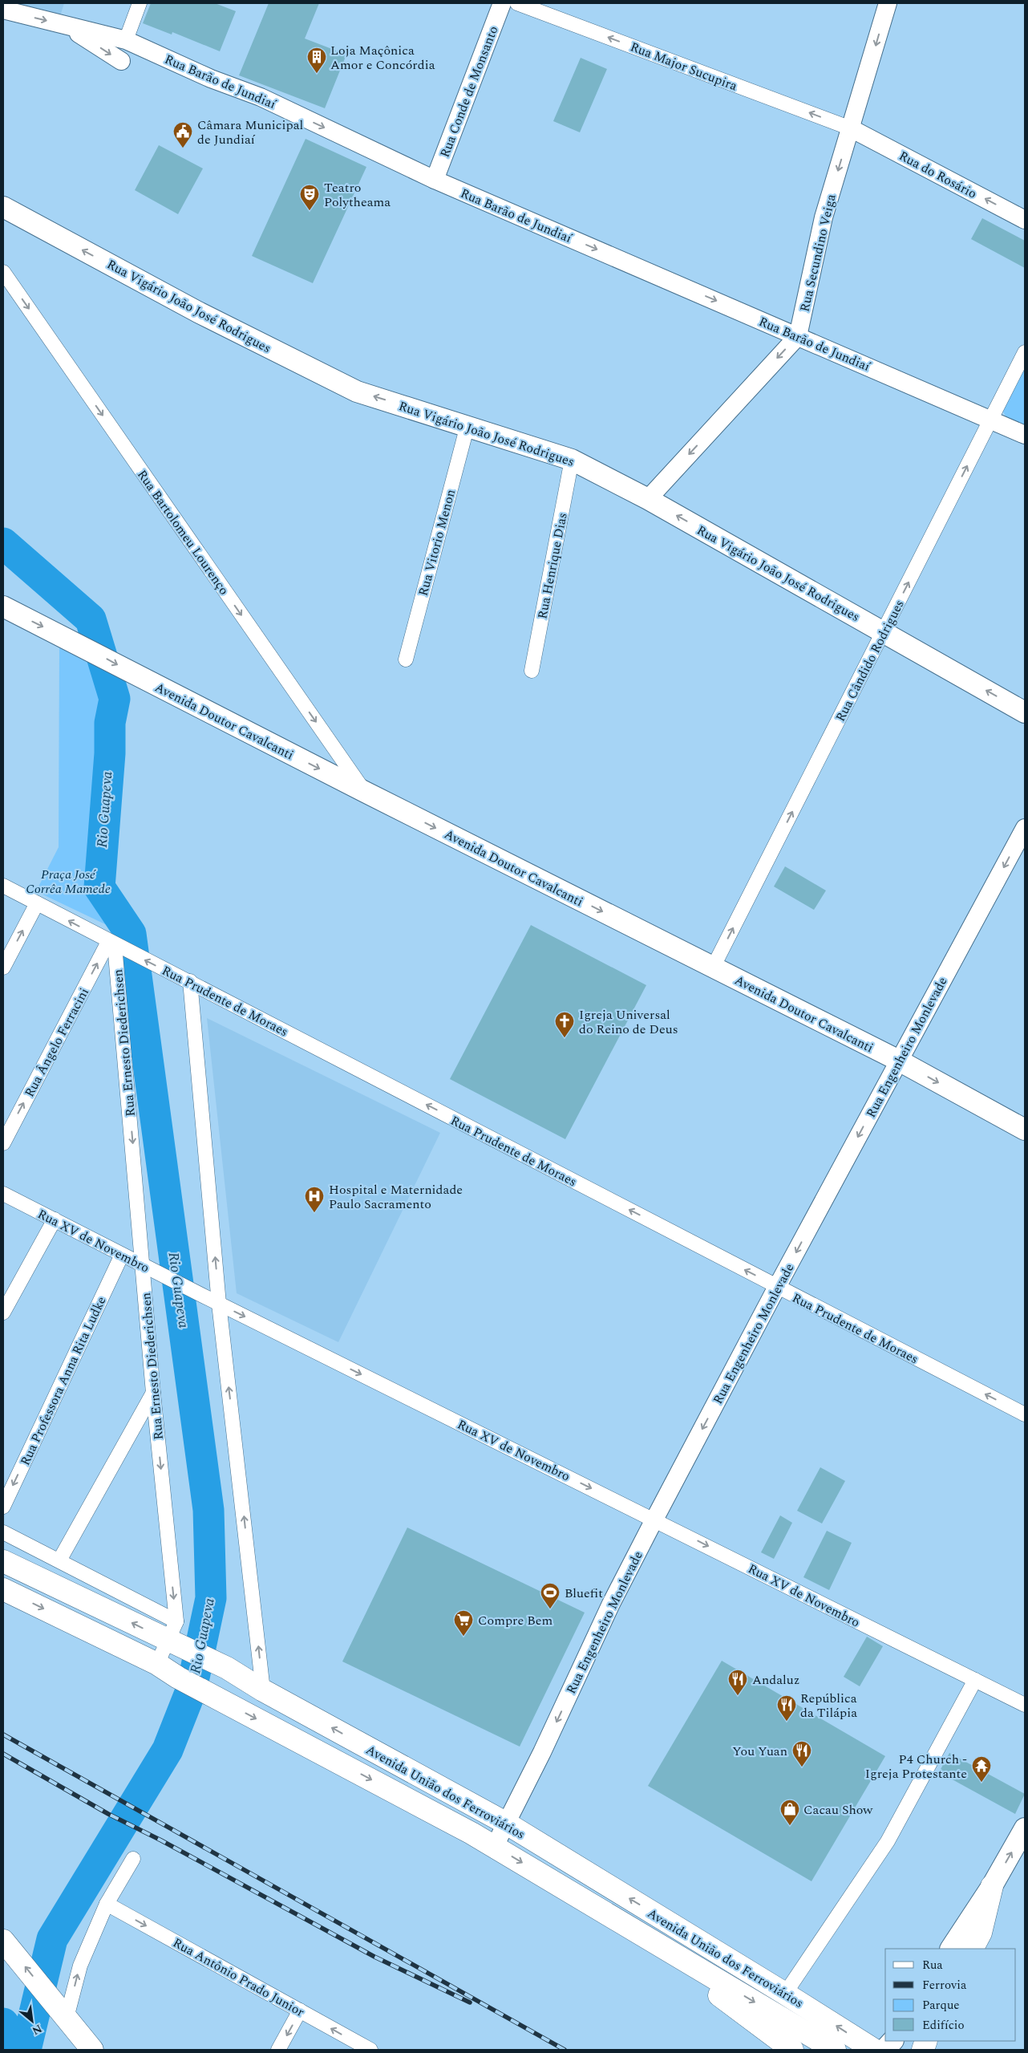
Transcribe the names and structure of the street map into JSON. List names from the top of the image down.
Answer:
{
  "streets": {
    "main road": ["Rua Vigário João José Rodrigues", "Avenida Doutor Cavalcanti", "Avenida União dos Ferroviários"],
    "street": [
      "Rua Major Sucupira",
      "Rua Barão de Jundiaí",
      "Rua Conde de Monsanto",
      "Rua do Rosário",
      "Rua Secundino Veiga",
      "Rua Bartolomeu Lourenço",
      "Rua Vitorio Menon",
      "Rua Henrique Dias",
      "Rua Cândido Rodrigues",
      "Rua Prudente de Moraes",
      "Rua Ângelo Ferracini",
      "Rua Ernesto Diederichsen",
      "Rua Engenheiro Monlevade",
      "Rua XV de Novembro",
      "Rua Professora Anna Rita Ludke",
      "Rua Antônio Prado Junior"
    ]
  },
  "crossings": [
    ["Rua Major Sucupira", "Rua do Rosário"],
    ["Rua Major Sucupira", "Rua Secundino Veiga"],
    ["Rua Barão de Jundiaí", "Rua Conde de Monsanto"],
    ["Rua Barão de Jundiaí", "Rua Secundino Veiga"],
    ["Rua Barão de Jundiaí", "Rua Cândido Rodrigues"],
    ["Rua do Rosário", "Rua Secundino Veiga"],
    ["Rua Vigário João José Rodrigues", "Rua Vitorio Menon"],
    ["Rua Vigário João José Rodrigues", "Rua Henrique Dias"],
    ["Rua Vigário João José Rodrigues", "Rua Cândido Rodrigues"],
    ["Rua Bartolomeu Lourenço", "Avenida Doutor Cavalcanti"],
    ["Rua Cândido Rodrigues", "Avenida Doutor Cavalcanti"],
    ["Avenida Doutor Cavalcanti", "Rua Engenheiro Monlevade"],
    ["Rua Prudente de Moraes", "Rua Ângelo Ferracini"],
    ["Rua Prudente de Moraes", "Rua Ernesto Diederichsen"],
    ["Rua Prudente de Moraes", "Rua Engenheiro Monlevade"],
    ["Rua Ângelo Ferracini", "Rua Ernesto Diederichsen"],
    ["Rua Ernesto Diederichsen", "Rua XV de Novembro"],
    ["Rua Ernesto Diederichsen", "Avenida União dos Ferroviários"],
    ["Rua Engenheiro Monlevade", "Rua XV de Novembro"],
    ["Rua Engenheiro Monlevade", "Avenida União dos Ferroviários"],
    ["Rua XV de Novembro", "Rua Professora Anna Rita Ludke"]
  ],
  "one_way": [
    "Rua Major Sucupira",
    "Rua Barão de Jundiaí",
    "Rua do Rosário",
    "Rua Secundino Veiga",
    "Rua Vigário João José Rodrigues",
    "Rua Bartolomeu Lourenço",
    "Rua Cândido Rodrigues",
    "Avenida Doutor Cavalcanti",
    "Rua Prudente de Moraes",
    "Rua Engenheiro Monlevade",
    "Rua XV de Novembro"
  ],
  "water": ["Rio Guapeva"],
  "parks": ["Praça José Corrêa Mamede"],
  "places": {
    "building": ["Loja Maçônica Amor e Concórdia"],
    "public building": ["Câmara Municipal de Jundiaí"],
    "theatre": ["Teatro Polytheama"],
    "church": ["Igreja Universal do Reino de Deus"],
    "hospital": ["Hospital e Maternidade Paulo Sacramento"],
    "sports": ["Bluefit"],
    "supermarket": ["Compre Bem"],
    "restaurant": ["Andaluz", "República da Tilápia", "You Yuan"],
    "temple": ["P4 Church - Igreja Protestante"],
    "shop": ["Cacau Show"]
  },
  "legend": [
    "Rua",
    "Ferrovia",
    "Parque",
    "Edifício"
  ],
  "north": "bottom right"
}
